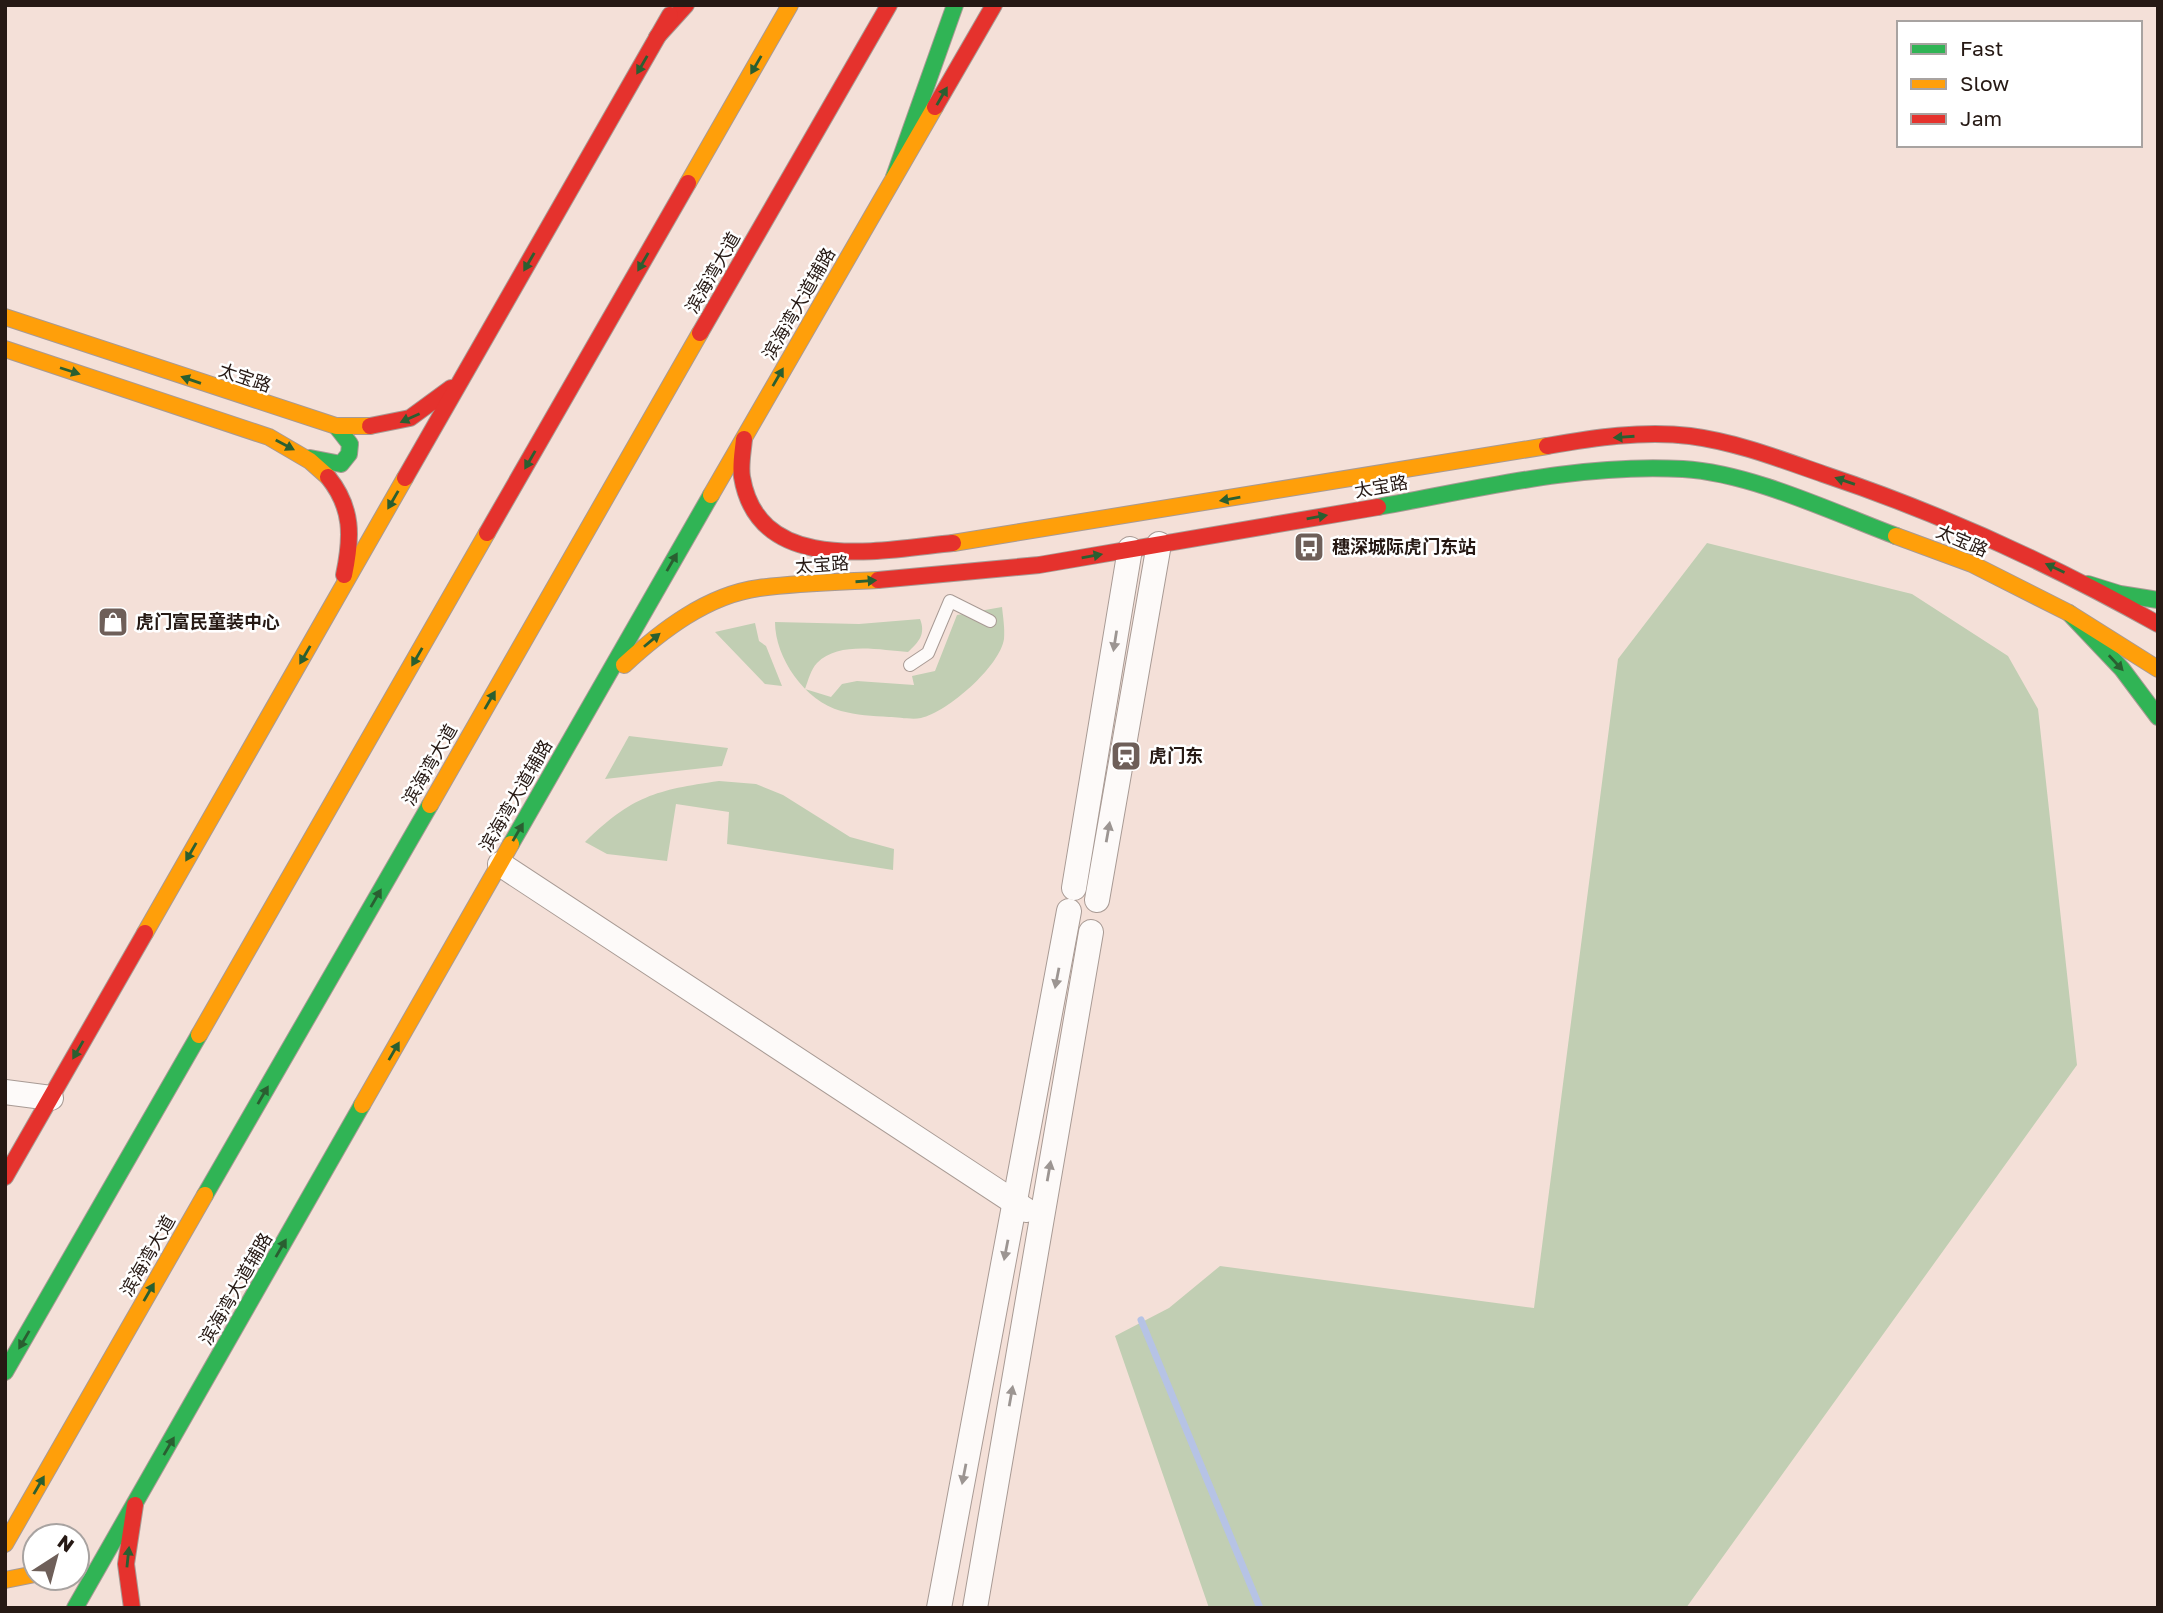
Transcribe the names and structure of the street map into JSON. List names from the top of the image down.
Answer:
{
  "streets": {
    "main road": ["滨海湾大道", "滨海湾大道辅路", "太宝路"]
  },
  "crossings": [
    ["滨海湾大道辅路", "太宝路"]
  ],
  "one_way": ["滨海湾大道辅路"],
  "places": {
    "bus stop": ["穗深城际虎门东站"],
    "shop": ["虎门富民童装中心"],
    "station": ["虎门东"]
  },
  "legend": ["Fast", "Slow", "Jam"],
  "north": "top right"
}
